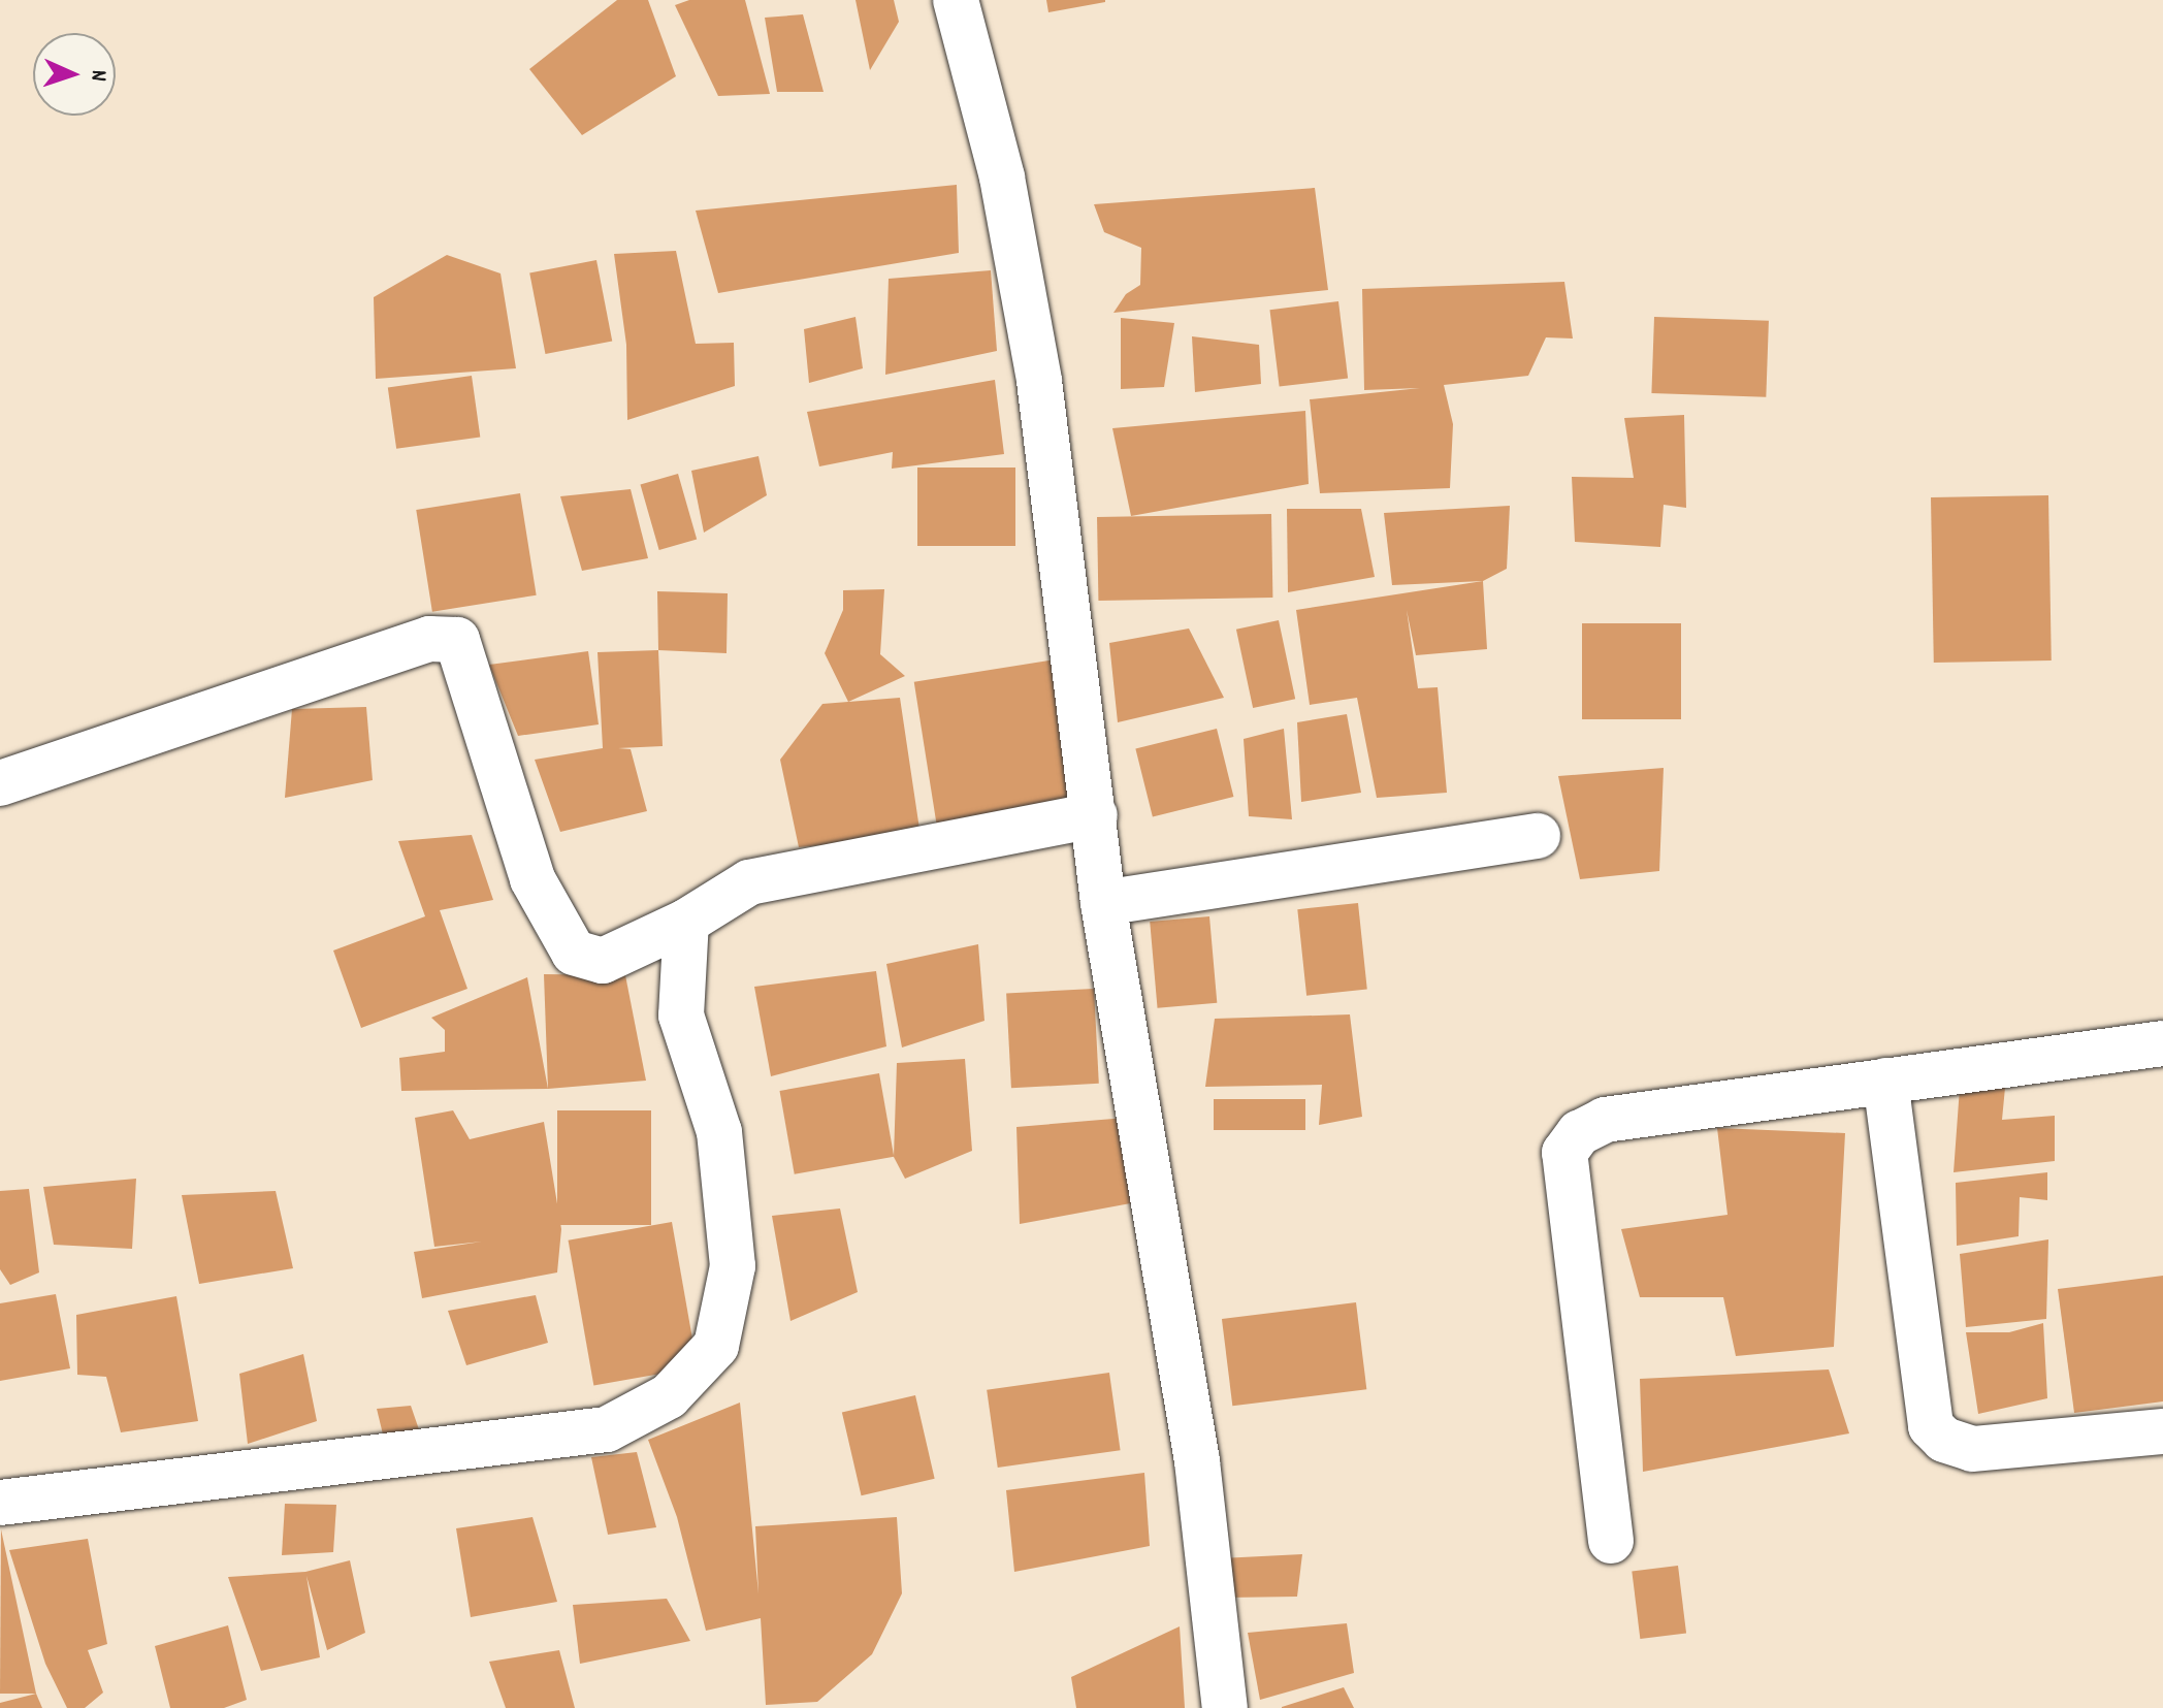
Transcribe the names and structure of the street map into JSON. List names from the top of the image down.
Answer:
{
  "north": "right"
}
